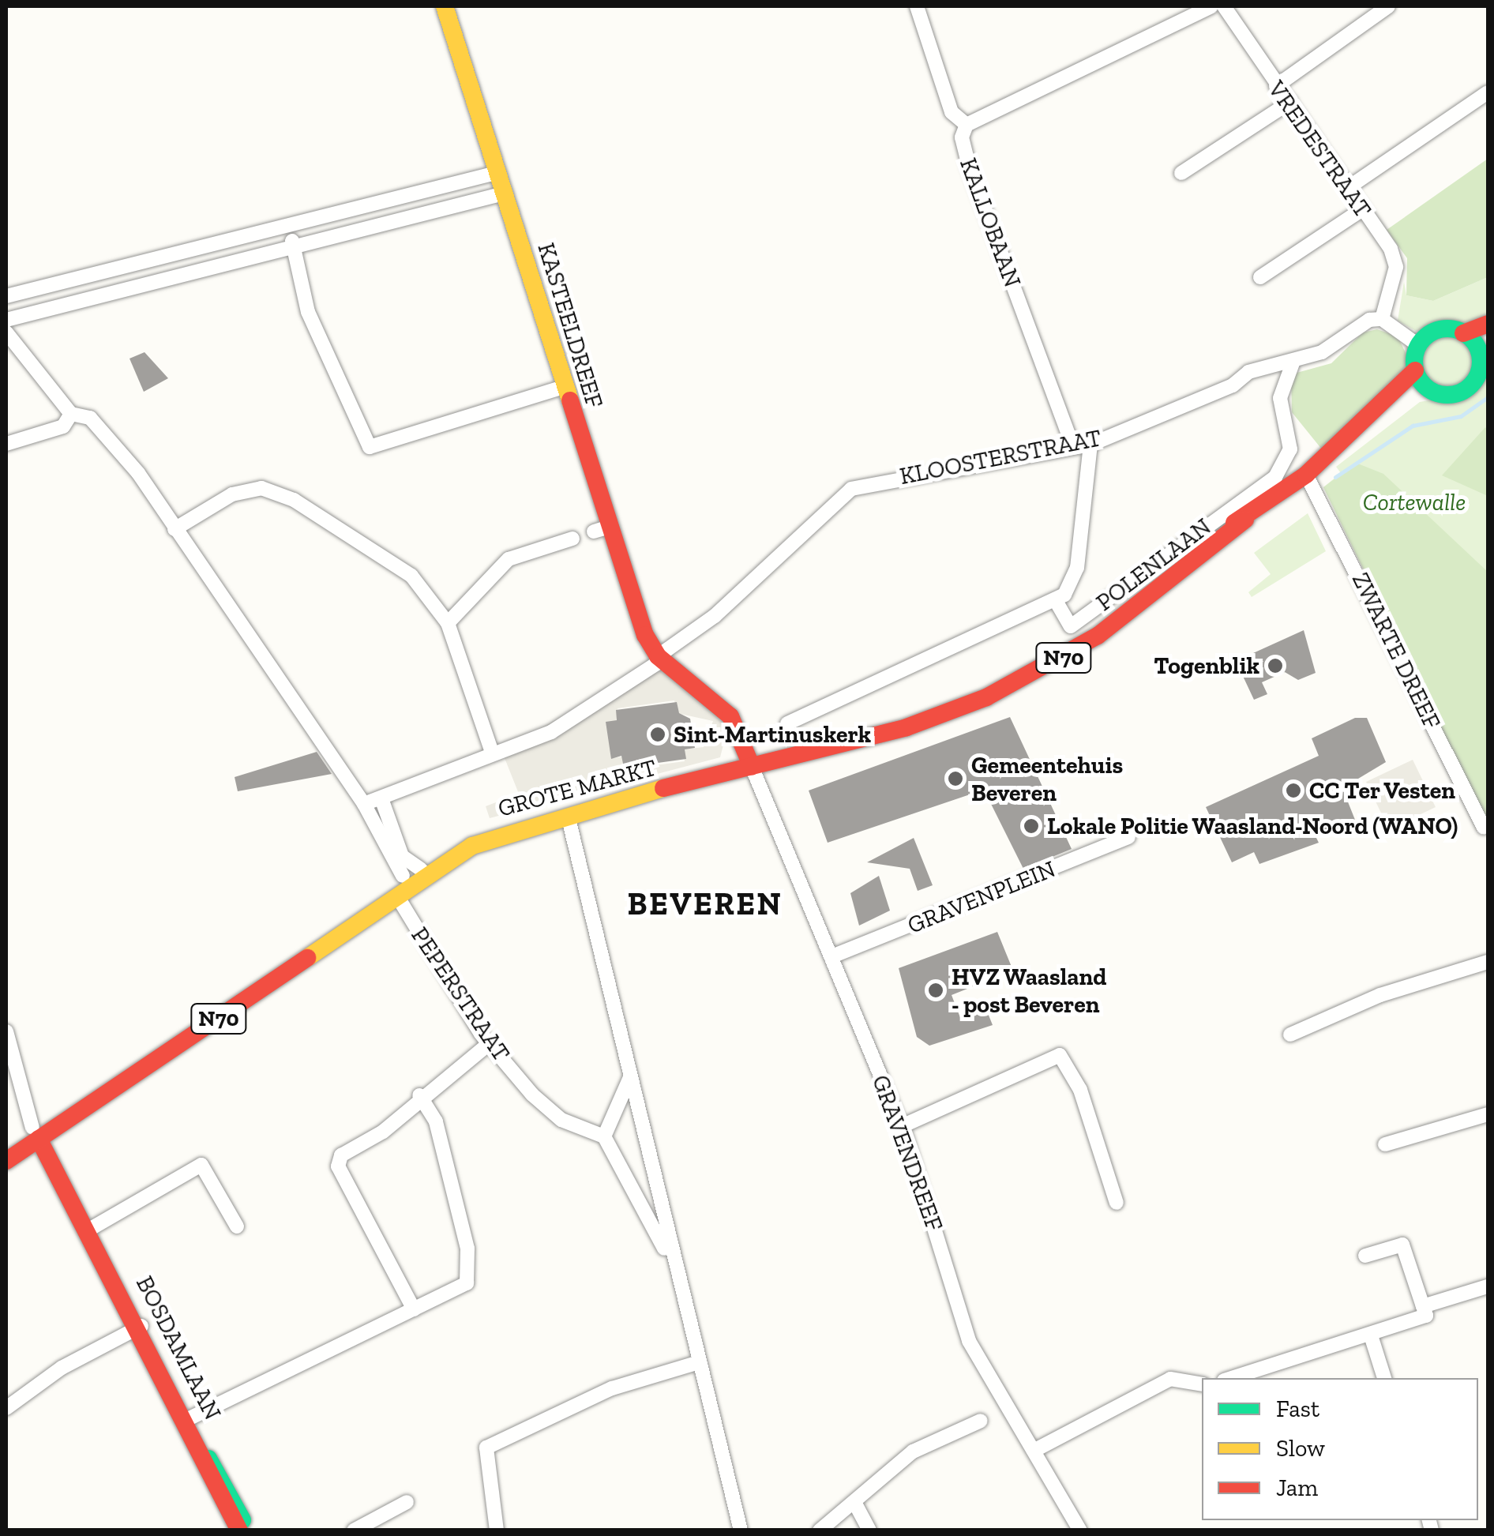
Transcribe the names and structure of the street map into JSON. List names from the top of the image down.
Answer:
{
  "streets": {
    "main road": [
      "KASTEELDREEF",
      "POLENLAAN",
      "N70",
      "GROTE MARKT",
      "BOSDAMLAAN"
    ],
    "street": [
      "VREDESTRAAT",
      "KALLOBAAN",
      "KLOOSTERSTRAAT",
      "ZWARTE DREEF",
      "GRAVENPLEIN",
      "PEPERSTRAAT",
      "GRAVENDREEF"
    ]
  },
  "crossings": [
    ["VREDESTRAAT", "KLOOSTERSTRAAT"],
    ["KALLOBAAN", "KLOOSTERSTRAAT"],
    ["KASTEELDREEF", "KLOOSTERSTRAAT"],
    ["KLOOSTERSTRAAT", "POLENLAAN"],
    ["POLENLAAN", "ZWARTE DREEF"],
    ["POLENLAAN", "N70"],
    ["POLENLAAN", "GROTE MARKT"],
    ["POLENLAAN", "GRAVENDREEF"],
    ["ZWARTE DREEF", "N70"],
    ["N70", "GROTE MARKT"],
    ["N70", "PEPERSTRAAT"],
    ["N70", "BOSDAMLAAN"],
    ["GROTE MARKT", "PEPERSTRAAT"],
    ["GROTE MARKT", "GRAVENDREEF"],
    ["GRAVENPLEIN", "GRAVENDREEF"]
  ],
  "districts": ["BEVEREN"],
  "parks": ["Cortewalle"],
  "places": [
    "Togenblik",
    "Sint-Martinuskerk",
    "Gemeentehuis Beveren",
    "CC Ter Vesten",
    "Lokale Politie Waasland-Noord (WANO)",
    "HVZ Waasland - post Beveren"
  ],
  "legend": ["Fast", "Slow", "Jam"]
}
